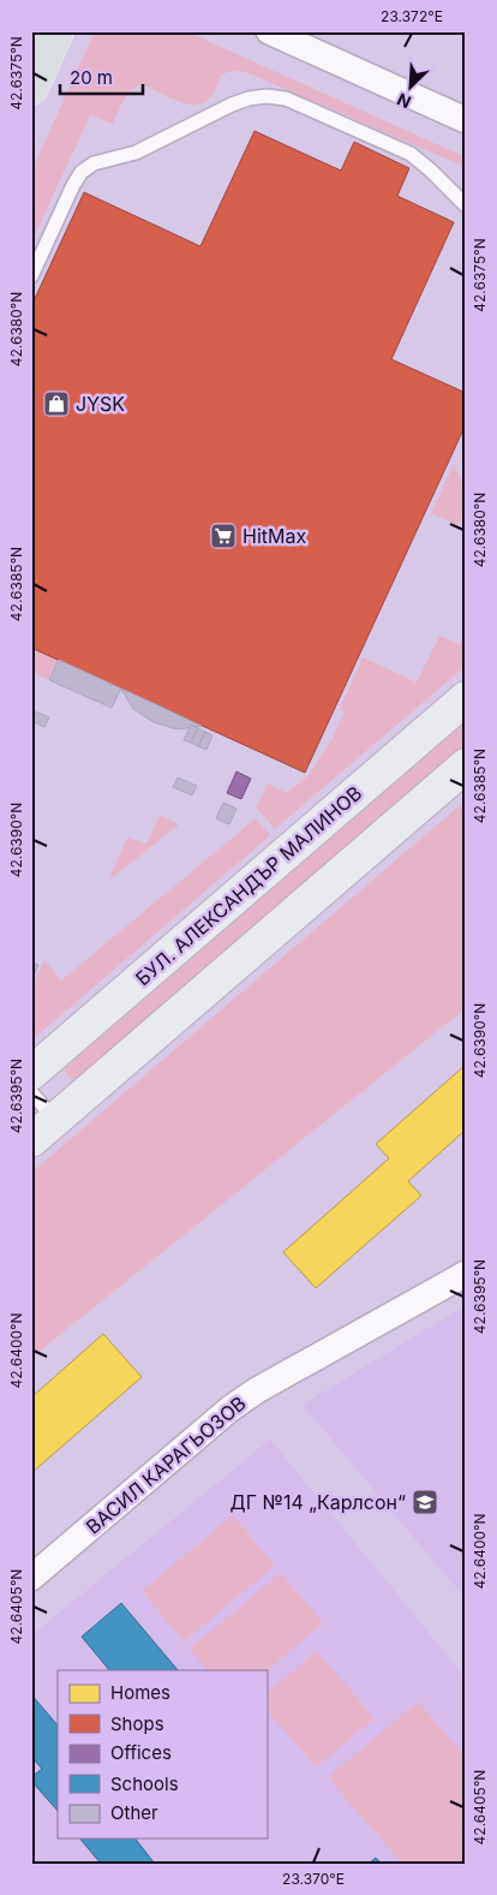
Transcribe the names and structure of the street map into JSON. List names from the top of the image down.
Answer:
{
  "streets": {
    "street": ["БУЛ. АЛЕКСАНДЪР МАЛИНОВ", "ВАСИЛ КАРАГЬОЗОВ"]
  },
  "places": {
    "shop": ["JYSK"],
    "supermarket": ["HitMax"],
    "school or university": ["ДГ №14 „Карлсон“"]
  },
  "legend": [
    "Homes",
    "Shops",
    "Offices",
    "Schools",
    "Other"
  ],
  "scale_bar": "20 m",
  "north": "bottom left",
  "coordinates": [
    "23.372°E",
    "42.6375°N",
    "42.6380°N",
    "42.6385°N",
    "42.6390°N",
    "42.6395°N",
    "42.6400°N",
    "42.6405°N",
    "23.370°E"
  ]
}
